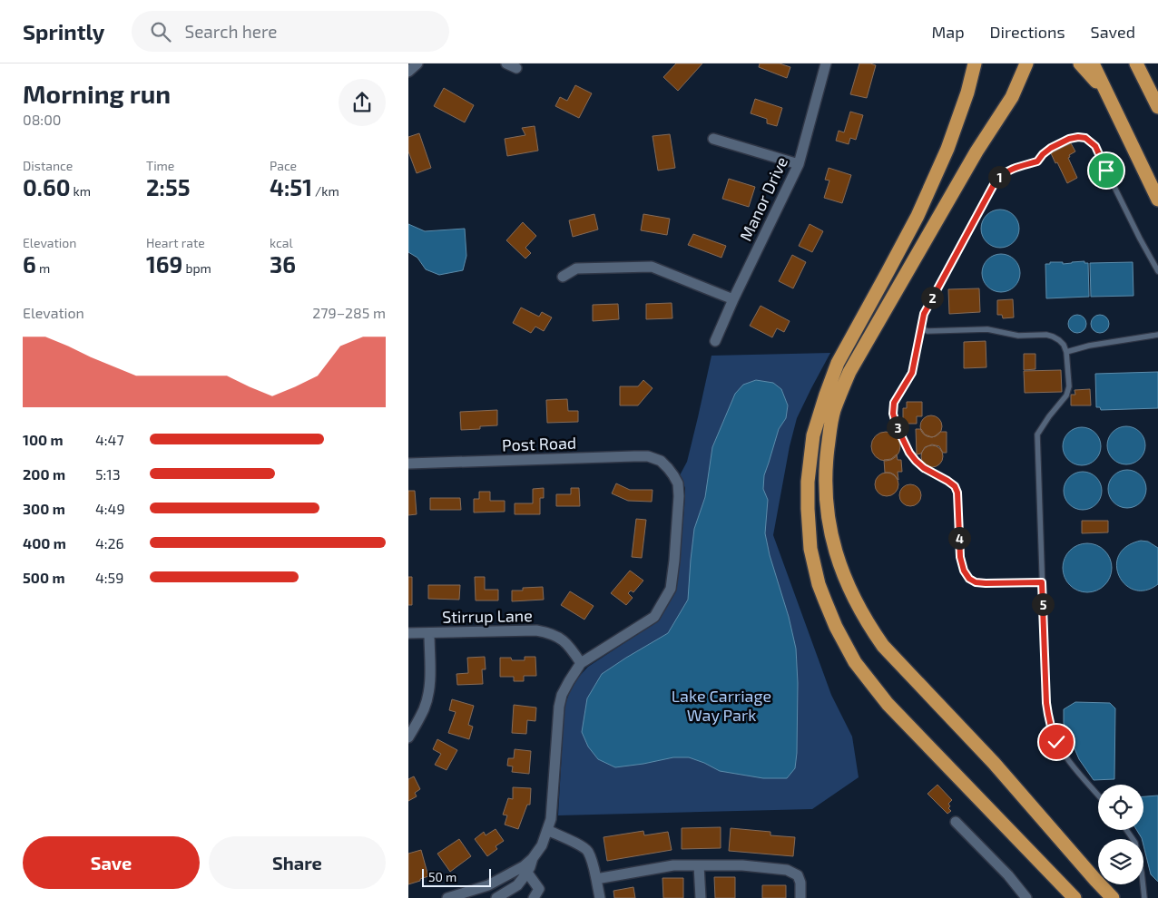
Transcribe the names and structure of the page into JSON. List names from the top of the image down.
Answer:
{
  "streets": {
    "street": ["Manor Drive", "Post Road", "Stirrup Lane"]
  },
  "crossings": [
    ["Post Road", "Stirrup Lane"]
  ],
  "parks": ["Lake Carriage Way Park"],
  "scale_bar": "50 m",
  "page": {
    "header": "Sprintly",
    "search": "Search here",
    "nav": ["Map", "Directions", "Saved"],
    "heading": ["Morning run", "08:00"],
    "stats": [
      ["Distance", "0.60 km"],
      ["Time", "2:55"],
      ["Pace", "4:51 /km"],
      ["Elevation", "6 m"],
      ["Heart rate", "169 bpm"],
      ["kcal", "36"]
    ],
    "pins": [
      "1",
      "2",
      "3",
      "4",
      "5"
    ],
    "chart": ["Elevation", "279–285 m"],
    "list": [
      {
        "name": "100 m",
        "note": "4:47"
      },
      {
        "name": "200 m",
        "note": "5:13"
      },
      {
        "name": "300 m",
        "note": "4:49"
      },
      {
        "name": "400 m",
        "note": "4:26"
      },
      {
        "name": "500 m",
        "note": "4:59"
      }
    ],
    "buttons": ["Save", "Share"],
    "scale": "50 m"
  }
}
